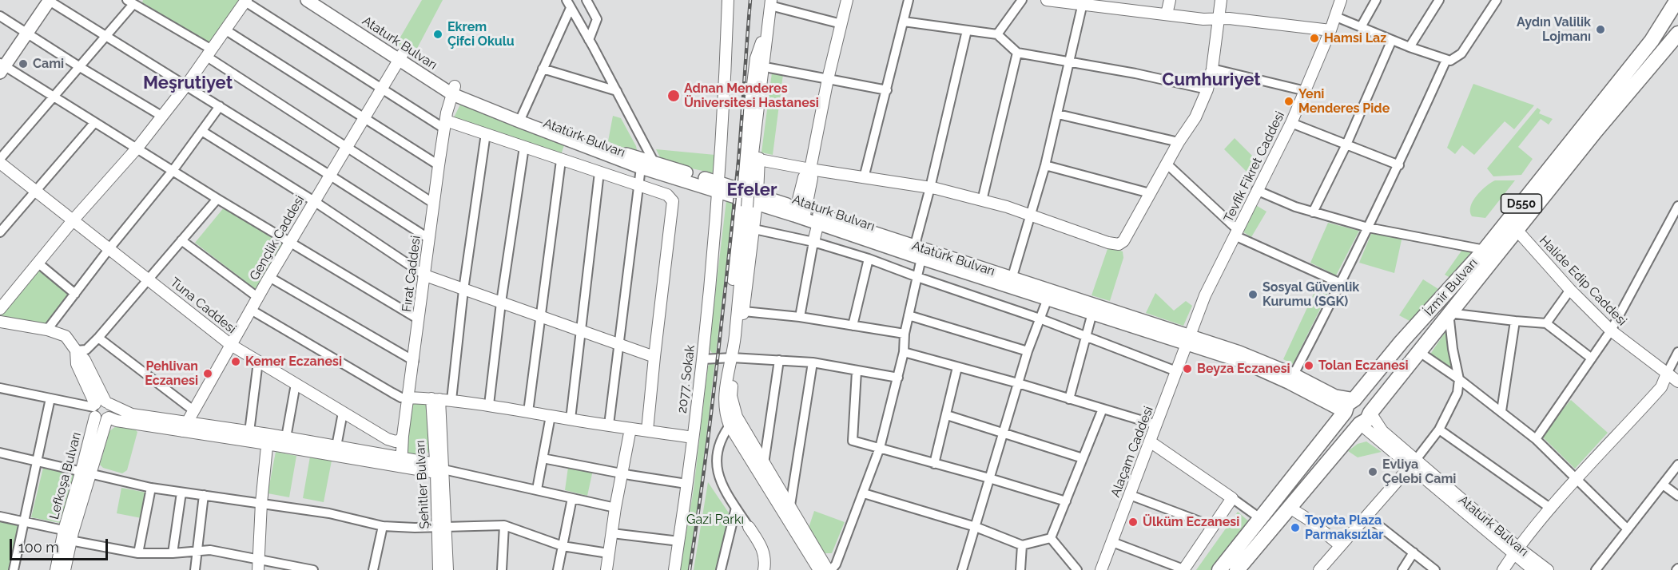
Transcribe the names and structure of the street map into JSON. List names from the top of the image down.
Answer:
{
  "streets": {
    "highway": ["Atatürk Bulvarı", "D550", "İzmir Bulvarı"],
    "main road": ["Ataturk Bulvarı"],
    "street": [
      "Tevfik Fikret Caddesi",
      "Gençlik Caddesi",
      "Fırat Caddesi",
      "Halide Edip Caddesi",
      "Tuna Caddesi",
      "2077. Sokak",
      "Alaçam Caddesi",
      "Lefkoşa Bulvarı",
      "Şehitler Bulvarı"
    ]
  },
  "crossings": [
    ["Ataturk Bulvarı", "Atatürk Bulvarı"],
    ["Ataturk Bulvarı", "Gençlik Caddesi"],
    ["Ataturk Bulvarı", "Fırat Caddesi"],
    ["Atatürk Bulvarı", "Tevfik Fikret Caddesi"],
    ["Atatürk Bulvarı", "Fırat Caddesi"],
    ["Atatürk Bulvarı", "İzmir Bulvarı"],
    ["Atatürk Bulvarı", "2077. Sokak"],
    ["Atatürk Bulvarı", "Alaçam Caddesi"],
    ["Tevfik Fikret Caddesi", "Alaçam Caddesi"],
    ["Gençlik Caddesi", "Tuna Caddesi"],
    ["Fırat Caddesi", "Tuna Caddesi"],
    ["Halide Edip Caddesi", "İzmir Bulvarı"]
  ],
  "districts": ["Cumhuriyet", "Meşrutiyet", "Efeler"],
  "parks": ["Gazi Parkı"],
  "places": [
    "Aydın Valilik Lojmanı",
    "Ekrem Çifci Okulu",
    "Hamsi Laz",
    "Cami",
    "Adnan Menderes Üniversitesi Hastanesi",
    "Yeni Menderes Pide",
    "Sosyal Güvenlik Kurumu (SGK)",
    "Kemer Eczanesi",
    "Tolan Eczanesi",
    "Beyza Eczanesi",
    "Pehlivan Eczanesi",
    "Evliya Çelebi Cami",
    "Ülküm Eczanesi",
    "Toyota Plaza Parmaksızlar"
  ],
  "scale_bar": "100 m"
}
